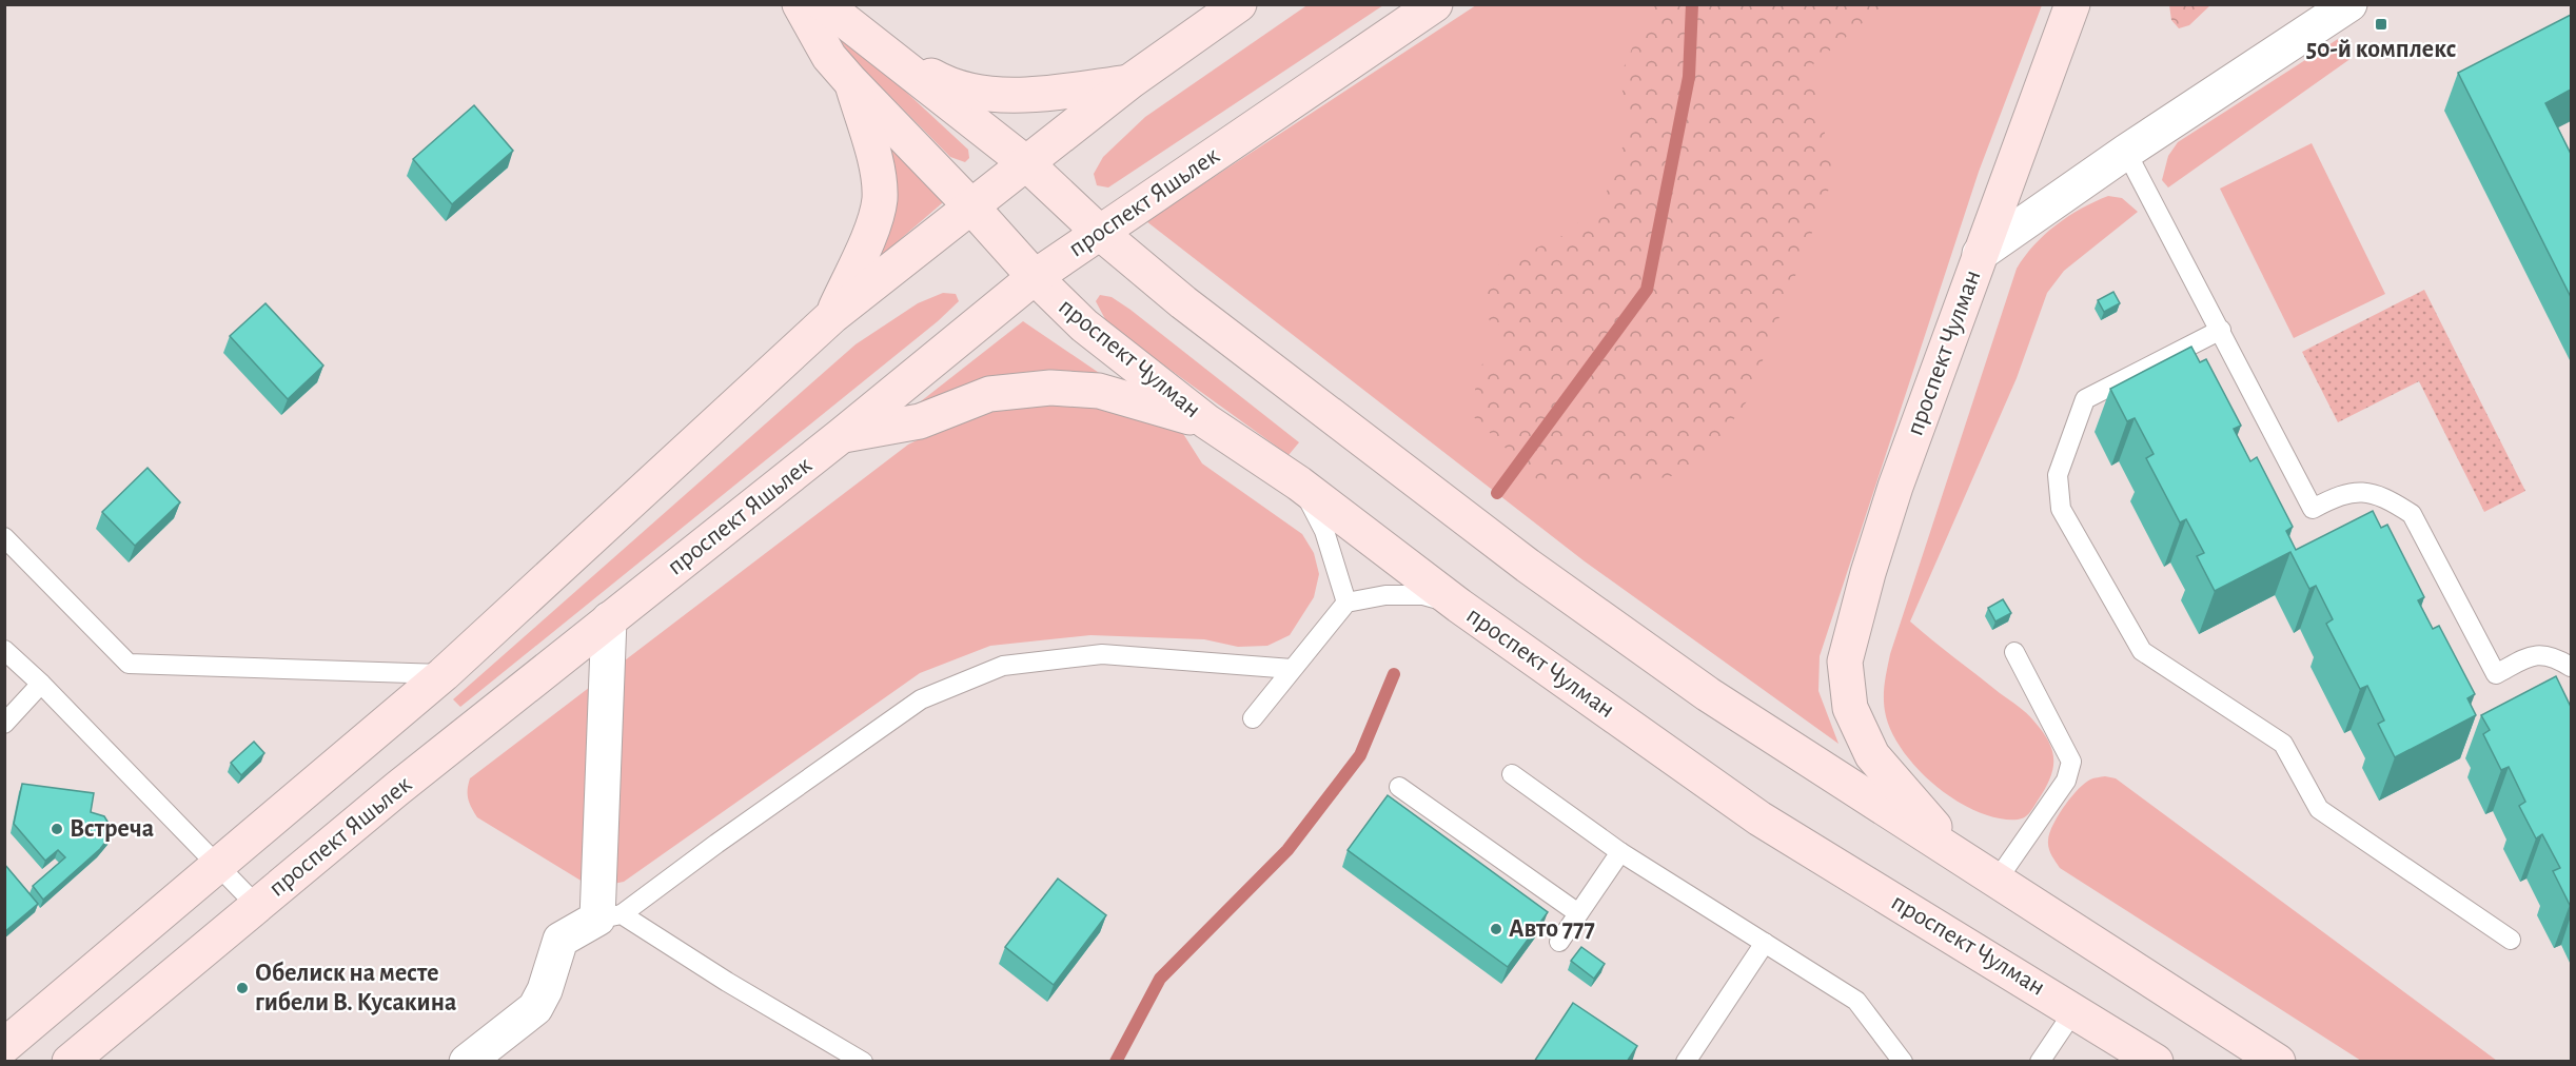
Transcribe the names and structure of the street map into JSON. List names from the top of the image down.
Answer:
{
  "streets": {
    "main road": ["проспект Яшьлек", "проспект Чулман"]
  },
  "crossings": [
    ["проспект Яшьлек", "проспект Чулман"]
  ],
  "places": {
    "transit": ["50-й комплекс"],
    "other": ["Встреча", "Авто 777", "Обелиск на месте гибели В. Кусакина"]
  }
}
